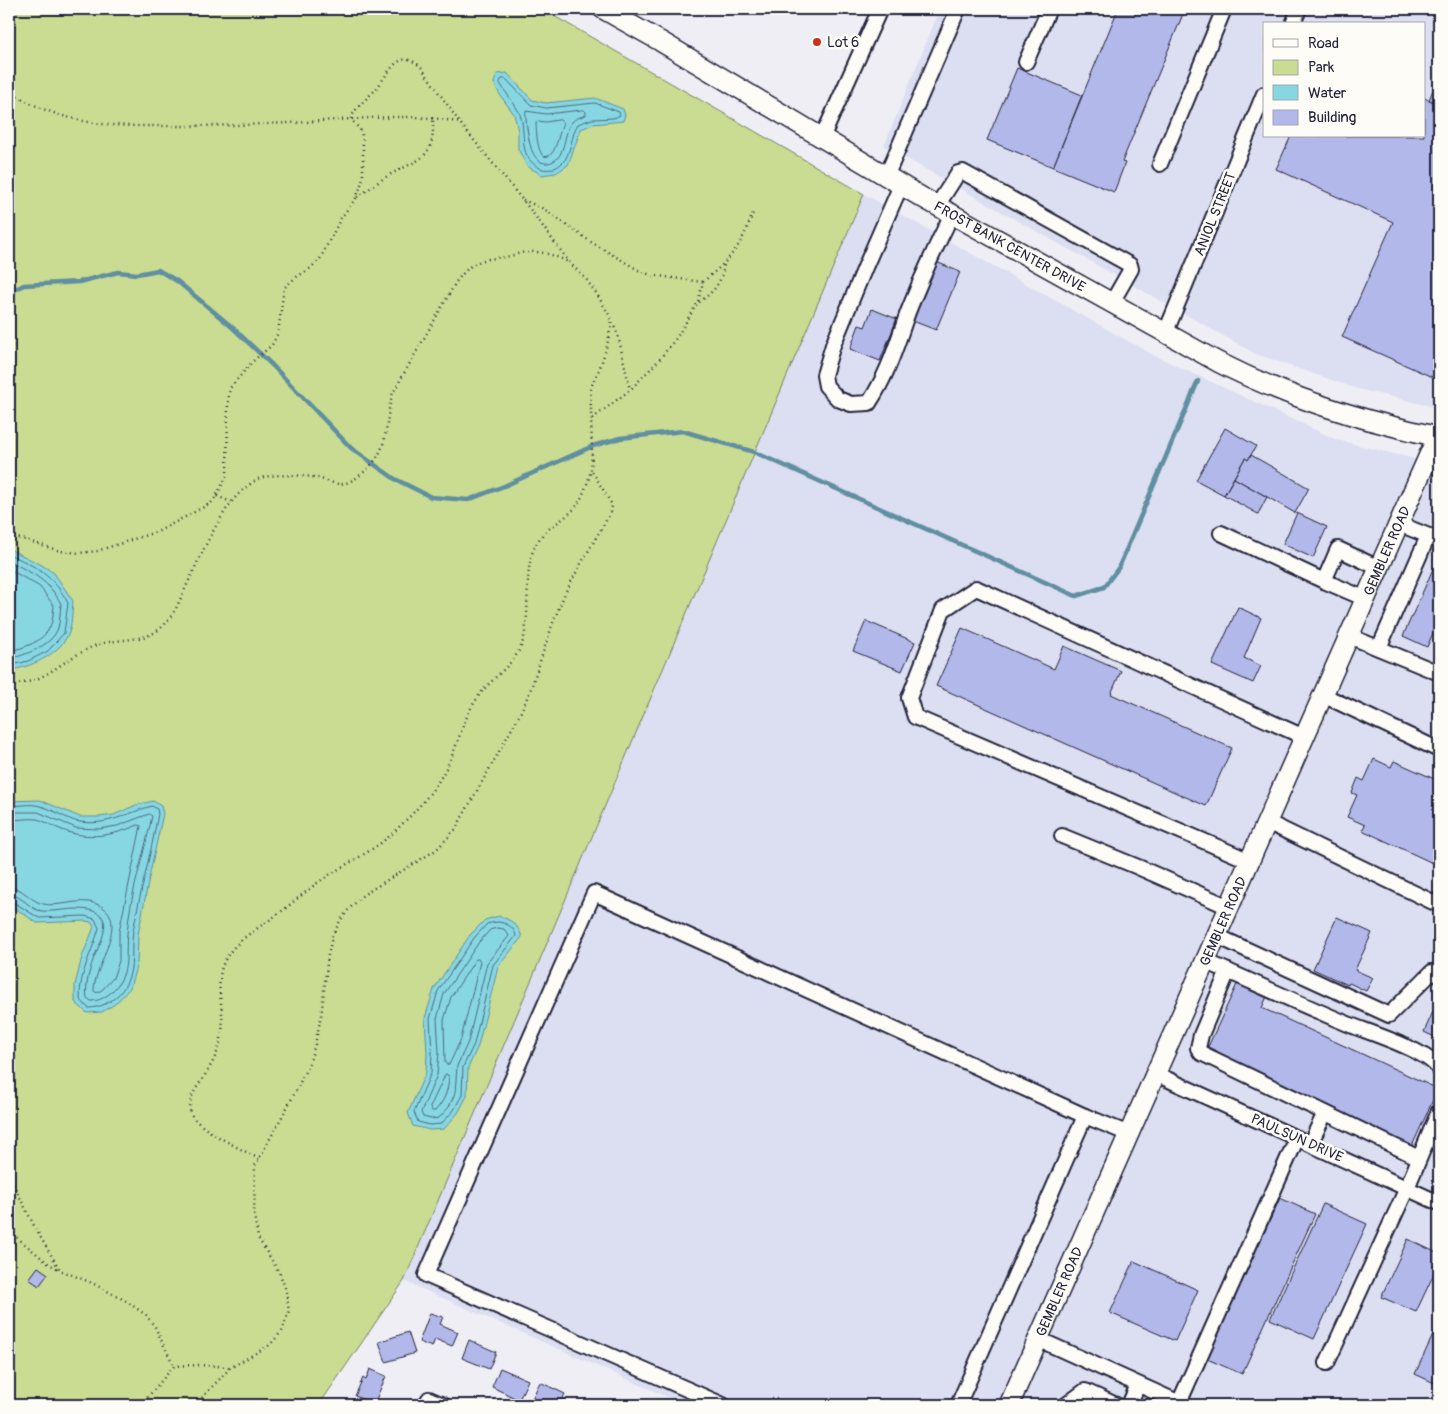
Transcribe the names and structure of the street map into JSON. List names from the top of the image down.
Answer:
{
  "streets": {
    "main road": ["FROST BANK CENTER DRIVE", "GEMBLER ROAD"],
    "street": ["ANIOL STREET", "PAULSUN DRIVE"]
  },
  "crossings": [
    ["ANIOL STREET", "FROST BANK CENTER DRIVE"],
    ["FROST BANK CENTER DRIVE", "GEMBLER ROAD"],
    ["GEMBLER ROAD", "PAULSUN DRIVE"]
  ],
  "places": ["Lot 6"],
  "legend": [
    "Road",
    "Park",
    "Water",
    "Building"
  ]
}
